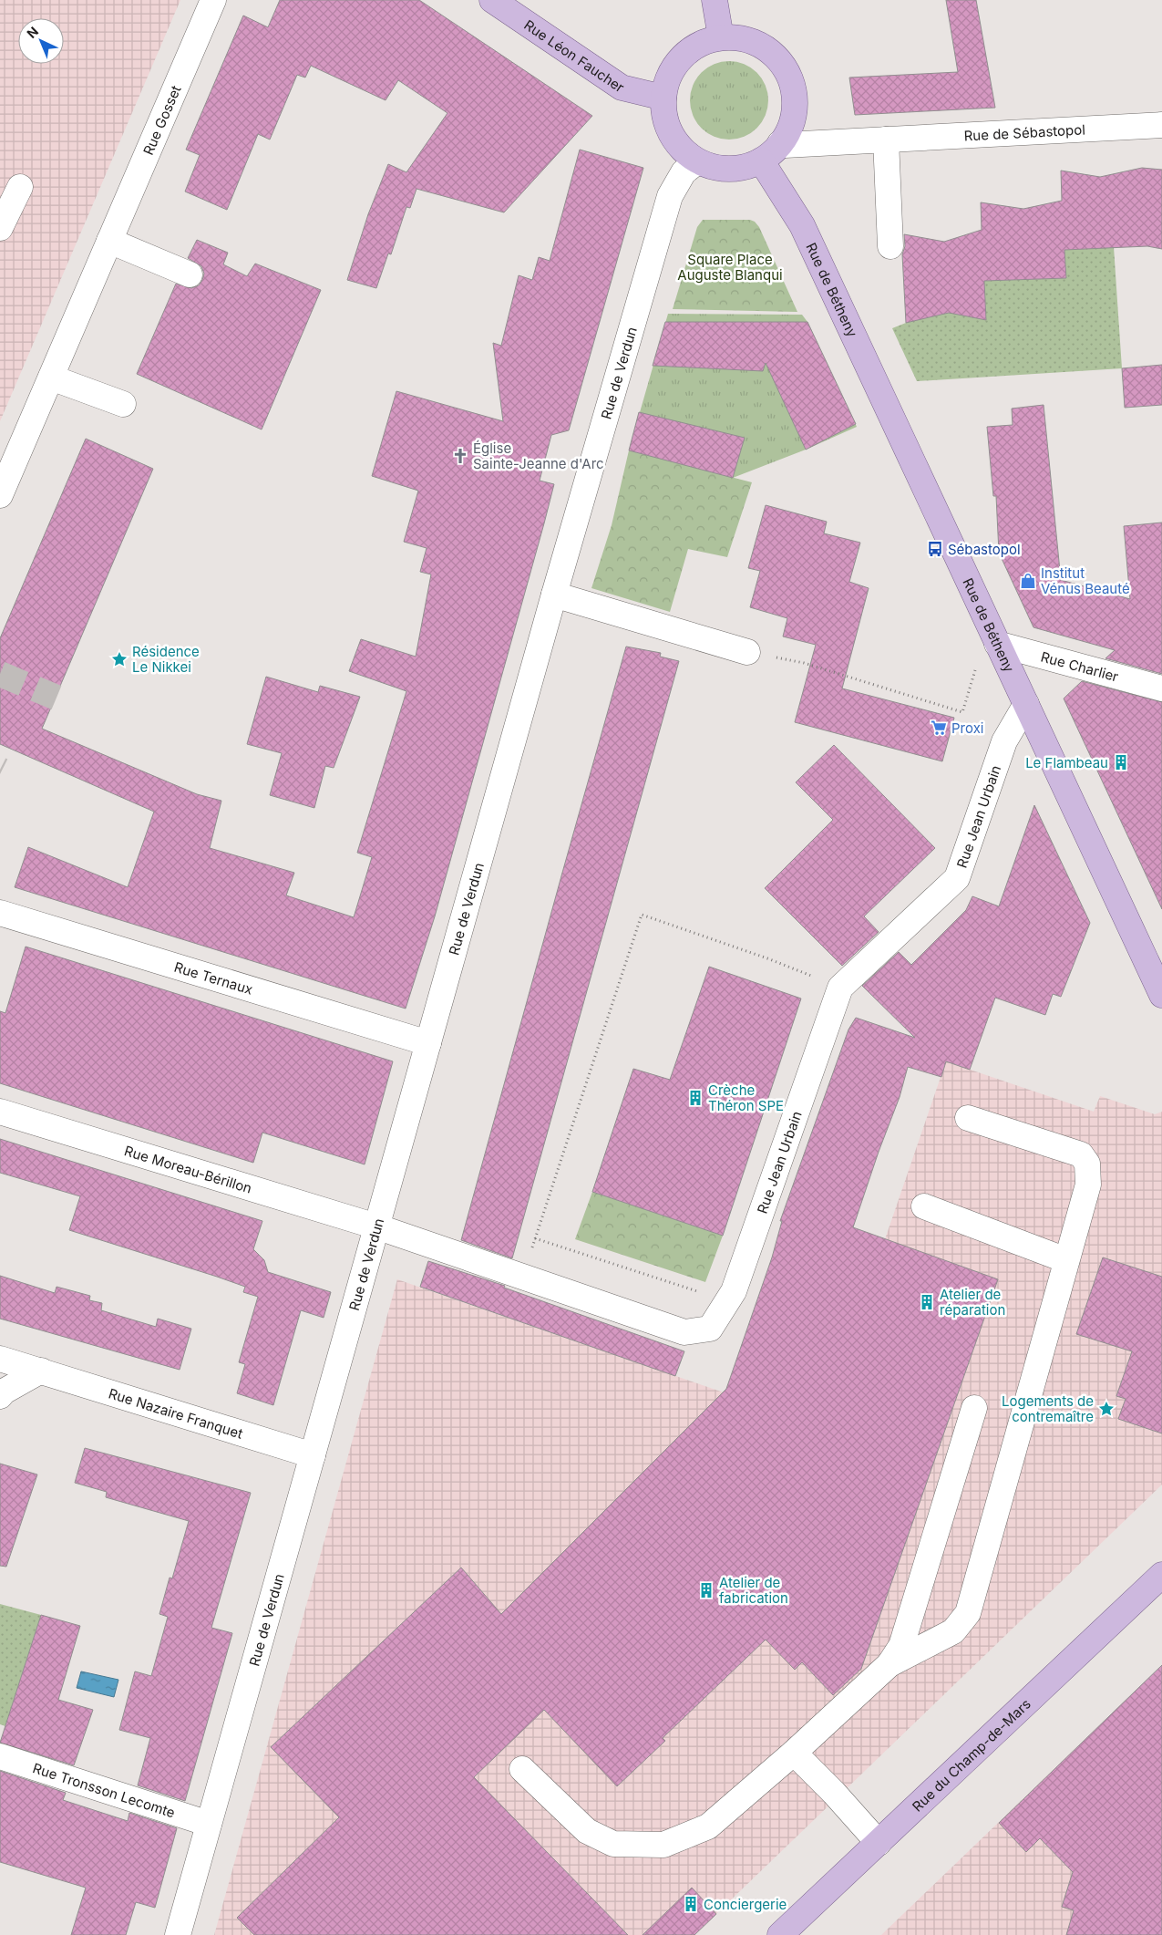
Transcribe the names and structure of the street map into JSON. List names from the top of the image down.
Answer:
{
  "streets": {
    "main road": ["Rue Léon Faucher", "Rue de Bétheny", "Rue du Champ-de-Mars"],
    "street": [
      "Rue Gosset",
      "Rue de Sébastopol",
      "Rue de Verdun",
      "Rue Charlier",
      "Rue Jean Urbain",
      "Rue Ternaux",
      "Rue Moreau-Bérillon",
      "Rue Nazaire Franquet",
      "Rue Tronsson Lecomte"
    ]
  },
  "crossings": [
    ["Rue Léon Faucher", "Rue de Sébastopol"],
    ["Rue Léon Faucher", "Rue de Bétheny"],
    ["Rue Léon Faucher", "Rue de Verdun"],
    ["Rue de Sébastopol", "Rue de Bétheny"],
    ["Rue de Sébastopol", "Rue de Verdun"],
    ["Rue de Bétheny", "Rue de Verdun"],
    ["Rue de Bétheny", "Rue Charlier"],
    ["Rue de Bétheny", "Rue Jean Urbain"],
    ["Rue de Verdun", "Rue Jean Urbain"],
    ["Rue de Verdun", "Rue Ternaux"],
    ["Rue de Verdun", "Rue Moreau-Bérillon"],
    ["Rue de Verdun", "Rue Nazaire Franquet"],
    ["Rue de Verdun", "Rue Tronsson Lecomte"],
    ["Rue Jean Urbain", "Rue Moreau-Bérillon"]
  ],
  "parks": ["Square Place Auguste Blanqui"],
  "places": {
    "church": ["Église Sainte-Jeanne d'Arc"],
    "bus stop": ["Sébastopol"],
    "shop": ["Institut Vénus Beauté"],
    "place": ["Résidence Le Nikkei", "Logements de contremaître"],
    "supermarket": ["Proxi"],
    "building": [
      "Le Flambeau",
      "Crèche Théron SPE",
      "Atelier de réparation",
      "Atelier de fabrication",
      "Conciergerie"
    ]
  },
  "north": "top left"
}
